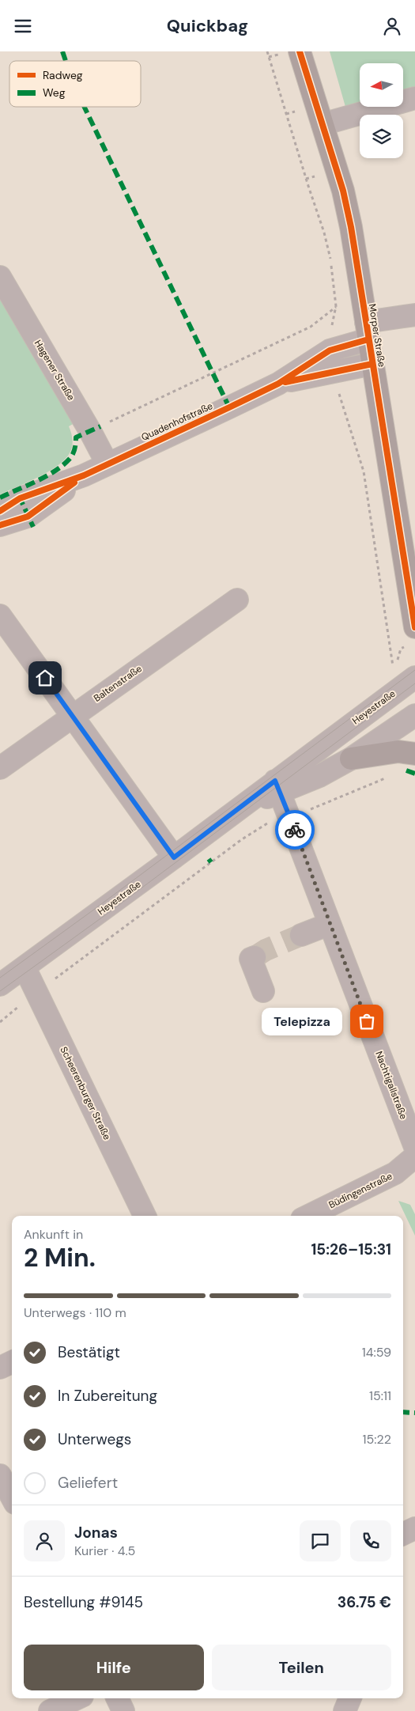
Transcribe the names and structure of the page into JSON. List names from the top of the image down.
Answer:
{
  "streets": {
    "main road": ["Morper Straße"],
    "street": [
      "Hagener Straße",
      "Quadenhofstraße",
      "Baltenstraße",
      "Heyestraße",
      "Nachtigallstraße",
      "Scheerenburger Straße",
      "Büdingenstraße"
    ]
  },
  "crossings": [
    ["Morper Straße", "Quadenhofstraße"],
    ["Hagener Straße", "Quadenhofstraße"],
    ["Heyestraße", "Nachtigallstraße"],
    ["Heyestraße", "Scheerenburger Straße"]
  ],
  "places": ["Telepizza"],
  "legend": ["Radweg", "Weg"],
  "north": "left",
  "page": {
    "header": "Quickbag",
    "bubble": "Telepizza",
    "heading": ["2 Min.", "Ankunft in", "15:26–15:31"],
    "panel": [
      "Jonas",
      "Kurier · 4.5",
      "Bestellung #9145",
      "36.75 €"
    ],
    "bar": "Unterwegs · 110 m",
    "list": [
      ["Bestätigt", "14:59"],
      ["In Zubereitung", "15:11"],
      ["Unterwegs", "15:22"],
      "Geliefert"
    ],
    "buttons": ["Hilfe", "Teilen"]
  }
}
